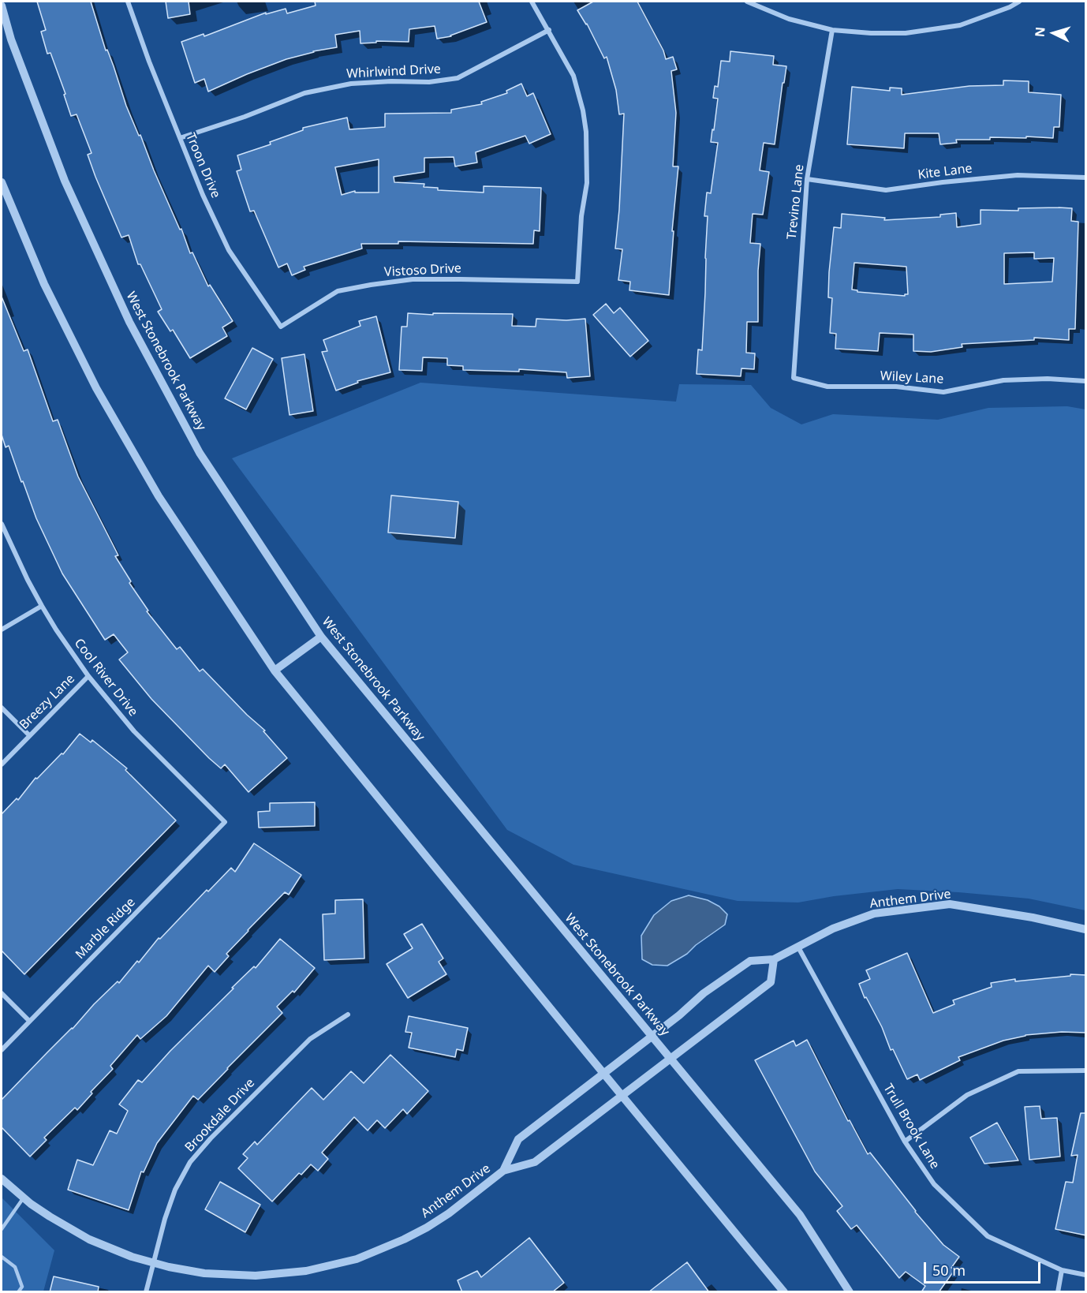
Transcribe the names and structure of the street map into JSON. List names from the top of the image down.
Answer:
{
  "streets": {
    "street": [
      "Whirlwind Drive",
      "Troon Drive",
      "Kite Lane",
      "Trevino Lane",
      "Vistoso Drive",
      "West Stonebrook Parkway",
      "Wiley Lane",
      "Cool River Drive",
      "Breezy Lane",
      "Anthem Drive",
      "Marble Ridge",
      "Brookdale Drive",
      "Trull Brook Lane"
    ]
  },
  "crossings": [
    ["Whirlwind Drive", "Troon Drive"],
    ["Whirlwind Drive", "Vistoso Drive"],
    ["Troon Drive", "Vistoso Drive"],
    ["Kite Lane", "Trevino Lane"],
    ["Trevino Lane", "Wiley Lane"],
    ["West Stonebrook Parkway", "Anthem Drive"],
    ["Cool River Drive", "Breezy Lane"],
    ["Cool River Drive", "Marble Ridge"],
    ["Anthem Drive", "Brookdale Drive"],
    ["Anthem Drive", "Trull Brook Lane"]
  ],
  "scale_bar": "50 m",
  "north": "left"
}
